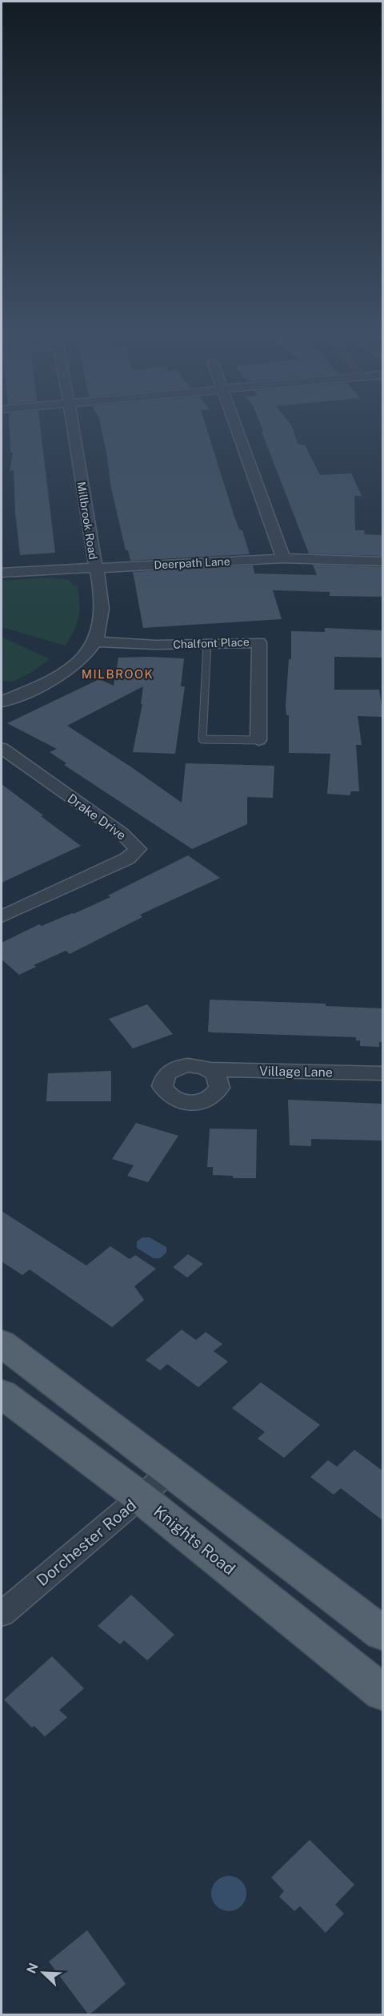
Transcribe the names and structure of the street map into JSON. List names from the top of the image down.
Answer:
{
  "streets": {
    "main road": ["Knights Road"],
    "street": [
      "Millbrook Road",
      "Deerpath Lane",
      "Chalfont Place",
      "Drake Drive",
      "Village Lane",
      "Dorchester Road"
    ]
  },
  "crossings": [
    ["Millbrook Road", "Deerpath Lane"],
    ["Millbrook Road", "Chalfont Place"],
    ["Knights Road", "Dorchester Road"]
  ],
  "districts": ["MILBROOK"],
  "north": "top left"
}
